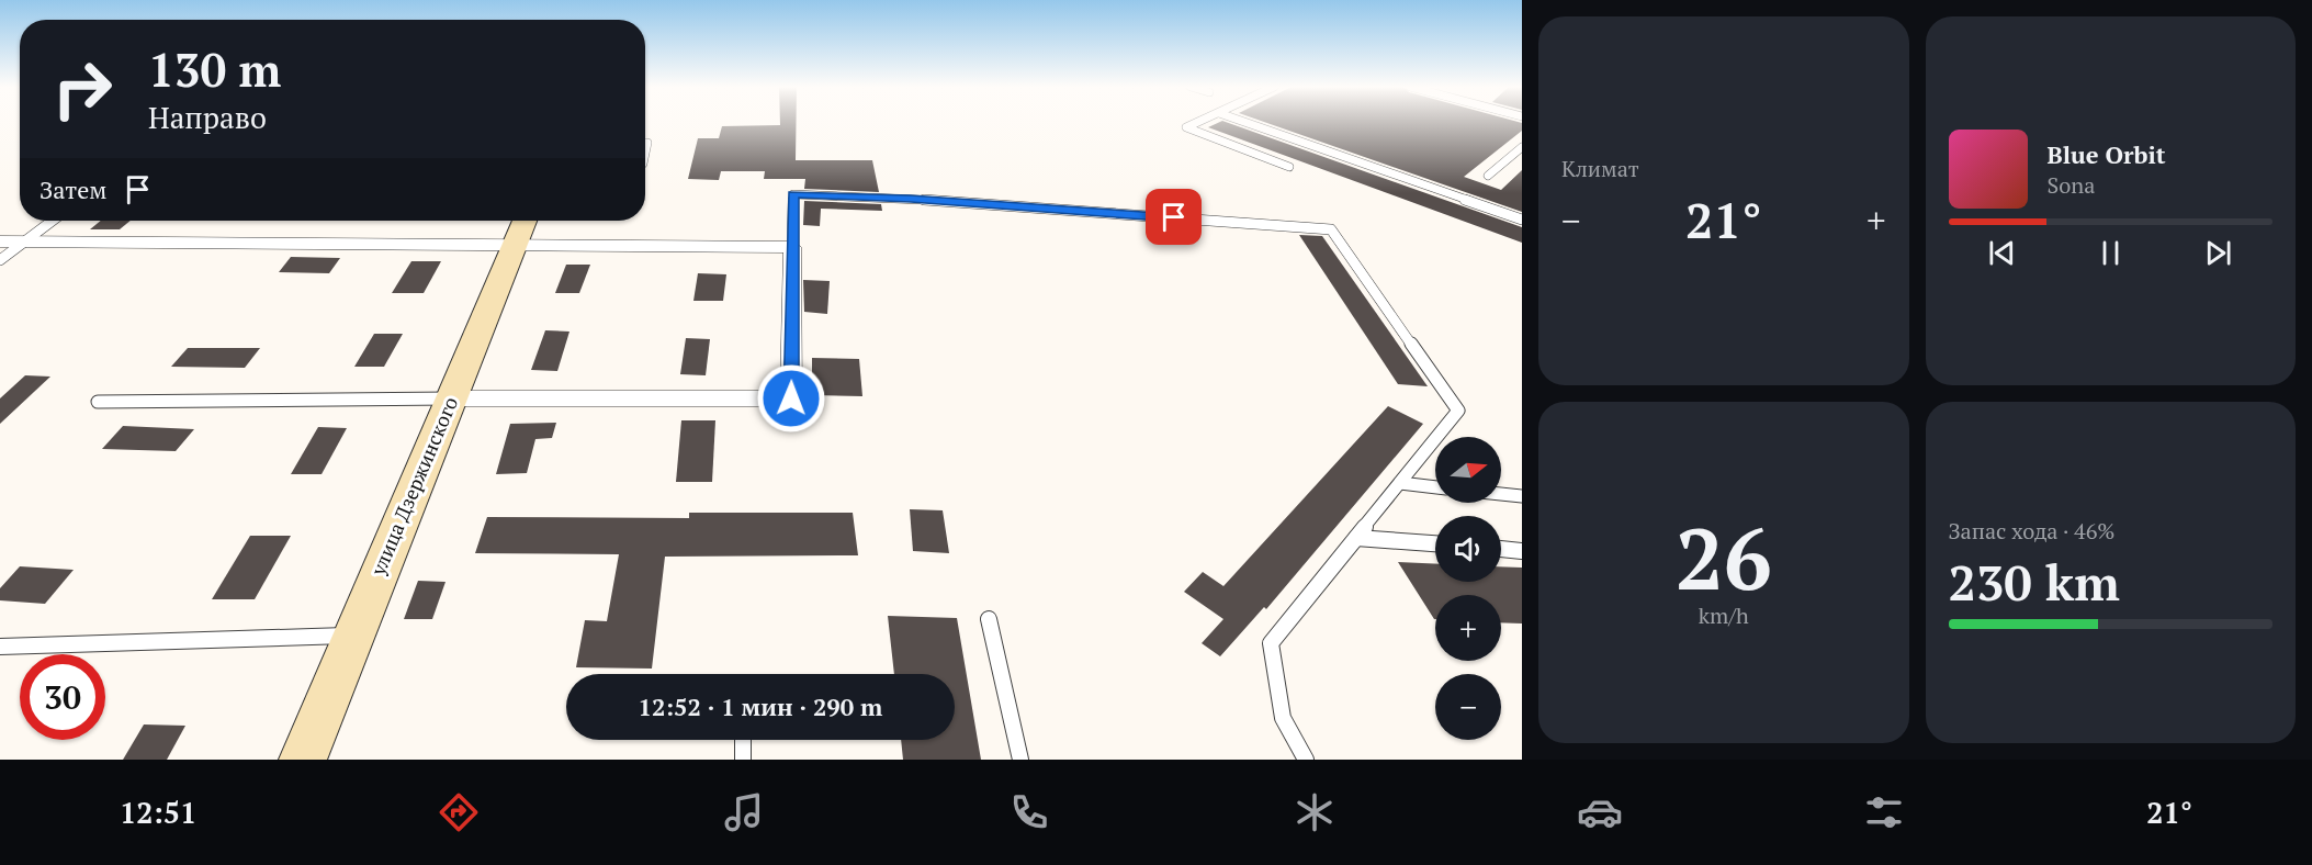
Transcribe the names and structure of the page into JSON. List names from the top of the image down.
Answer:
{
  "streets": {
    "street": ["улица Дзержинского"]
  },
  "north": "right",
  "page": {
    "tile": [
      "Климат",
      ["26", "km/h"],
      ["Запас хода · 46%", "230 km"]
    ],
    "turn": ["130 m", "Направо"],
    "song": ["Blue Orbit", "Sona"],
    "then": "Затем",
    "heat": ["−", "21°", "+"],
    "map_buttons": ["+", "−"],
    "limit": "30",
    "trip": "12:52 · 1 мин · 290 m",
    "tabs": ["12:51", "21°"]
  }
}
